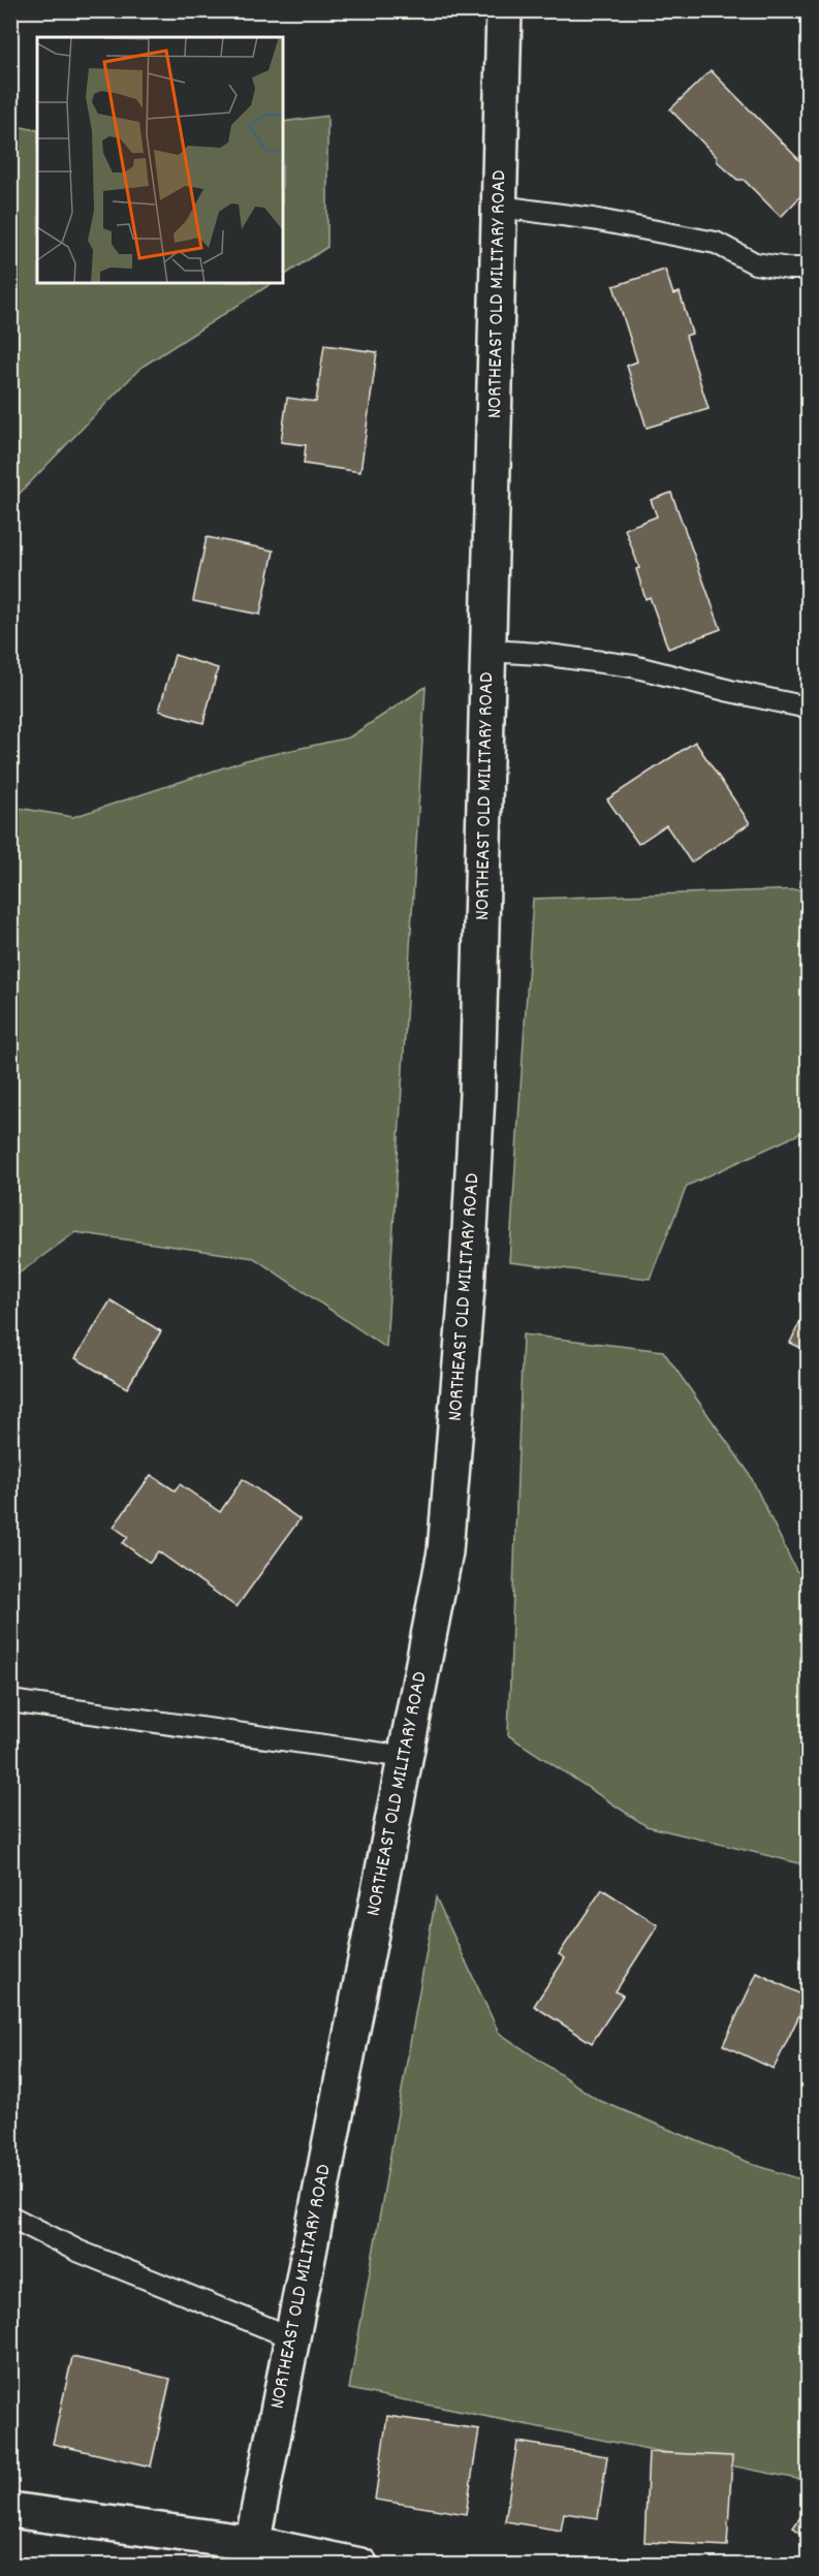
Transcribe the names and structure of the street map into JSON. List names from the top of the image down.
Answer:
{
  "streets": {
    "street": ["NORTHEAST OLD MILITARY ROAD"]
  }
}
